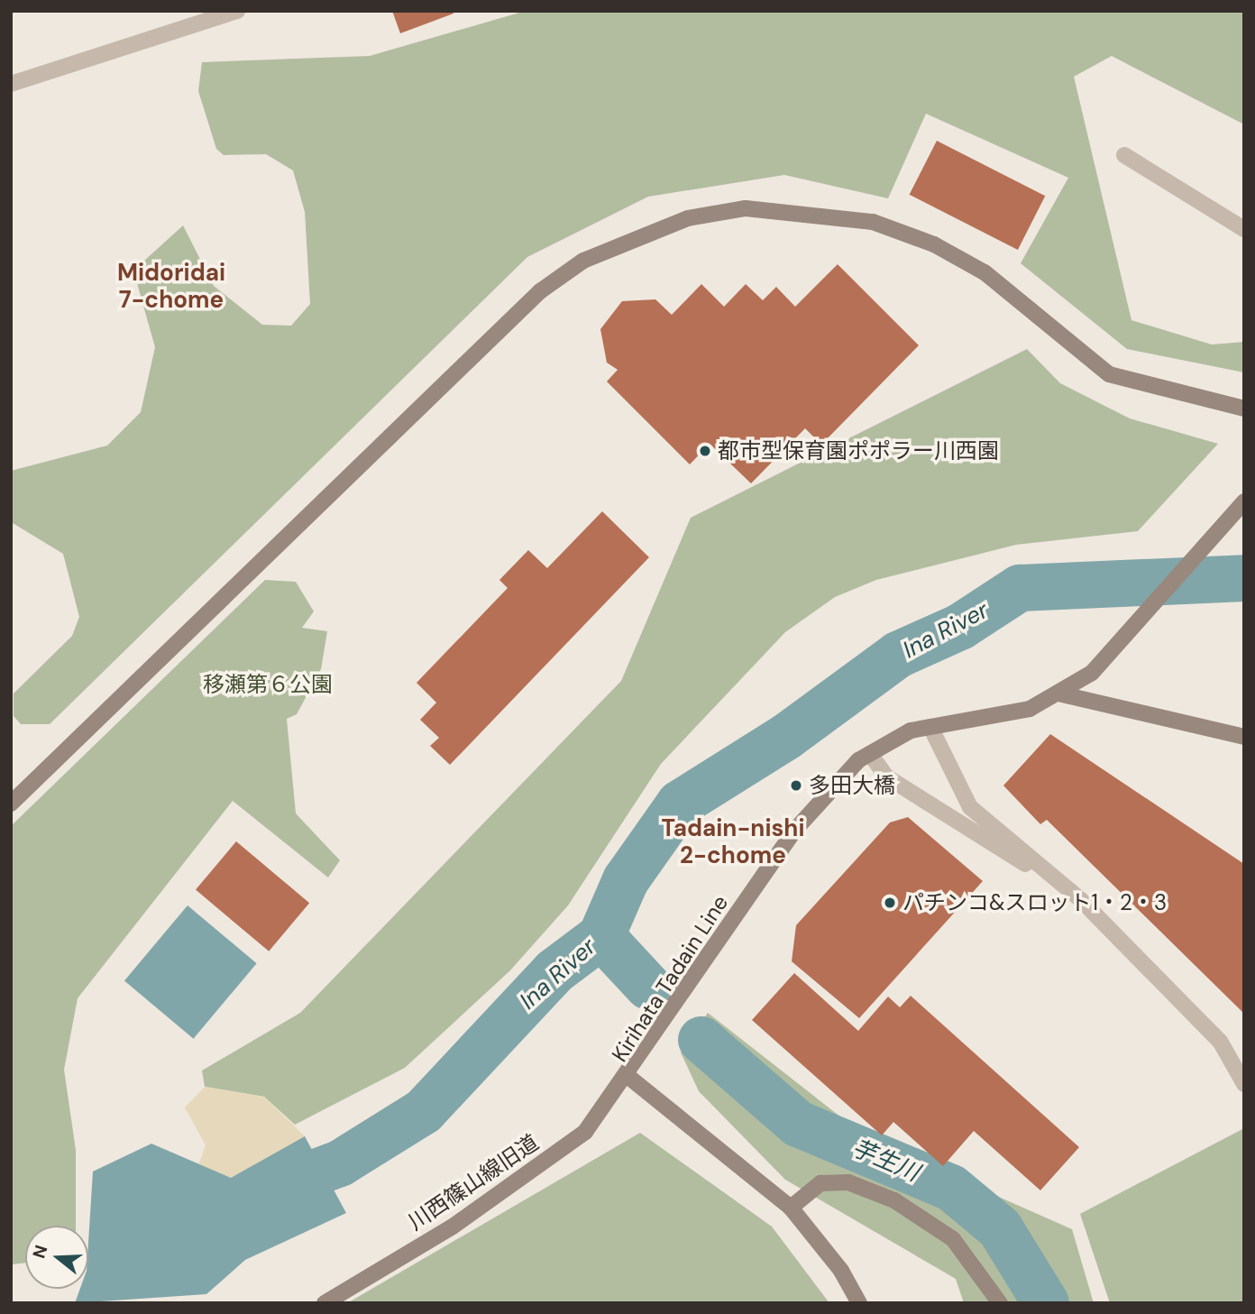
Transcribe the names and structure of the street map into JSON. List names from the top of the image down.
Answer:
{
  "streets": {
    "street": ["Kirihata Tadain Line", "川西篠山線旧道"]
  },
  "crossings": [
    ["Kirihata Tadain Line", "川西篠山線旧道"]
  ],
  "districts": ["Midoridai 7-chome", "Tadain-nishi 2-chome"],
  "water": ["Ina River", "芋生川"],
  "parks": ["移瀬第６公園"],
  "places": ["都市型保育園ポポラー川西園", "多田大橋", "パチンコ&スロット1・2・3"],
  "north": "left"
}
